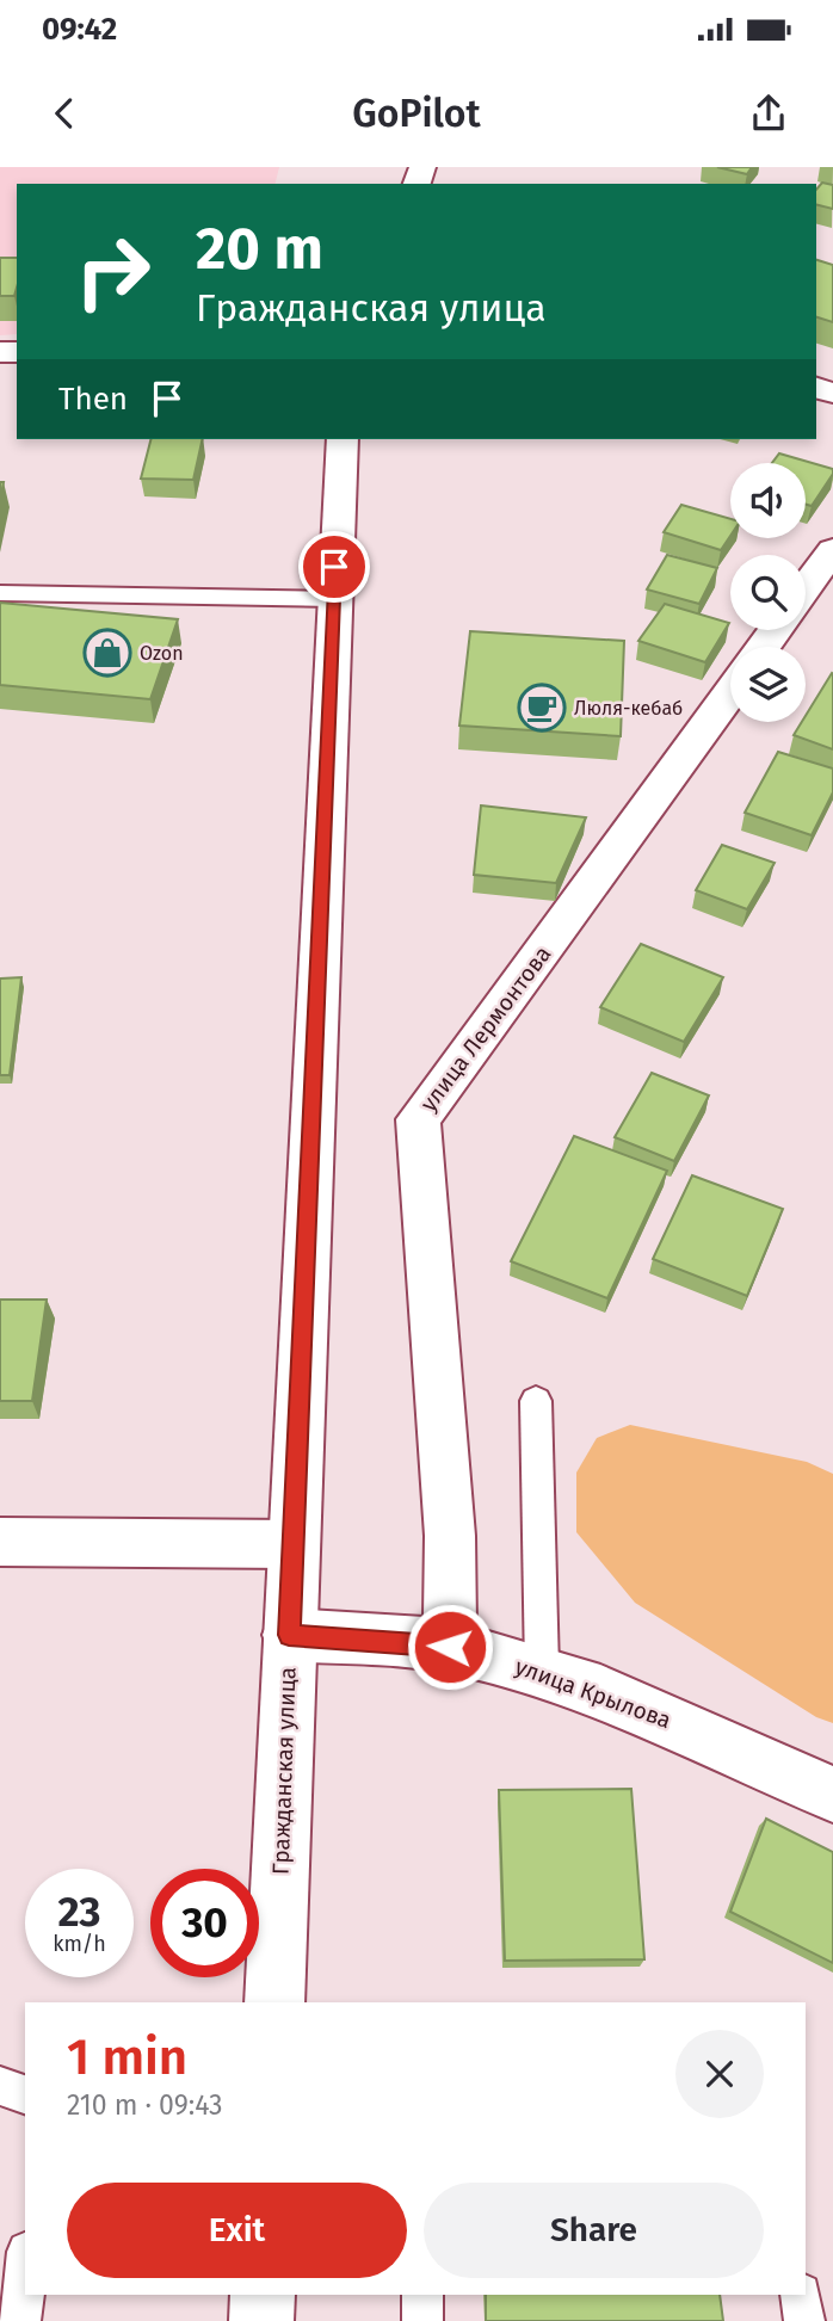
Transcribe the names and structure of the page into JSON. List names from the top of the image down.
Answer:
{
  "streets": {
    "street": ["улица Лермонтова", "улица Крылова", "Гражданская улица"]
  },
  "crossings": [
    ["улица Лермонтова", "улица Крылова"],
    ["улица Крылова", "Гражданская улица"]
  ],
  "places": {
    "shop": ["Ozon"],
    "cafe": ["Люля-кебаб"]
  },
  "page": {
    "status": "09:42",
    "header": "GoPilot",
    "turn": ["20 m", "Гражданская улица"],
    "then": "Then",
    "speed": "23 km/h",
    "limit": "30",
    "heading": ["1 min", "210 m · 09:43"],
    "buttons": ["Exit", "Share"]
  }
}
